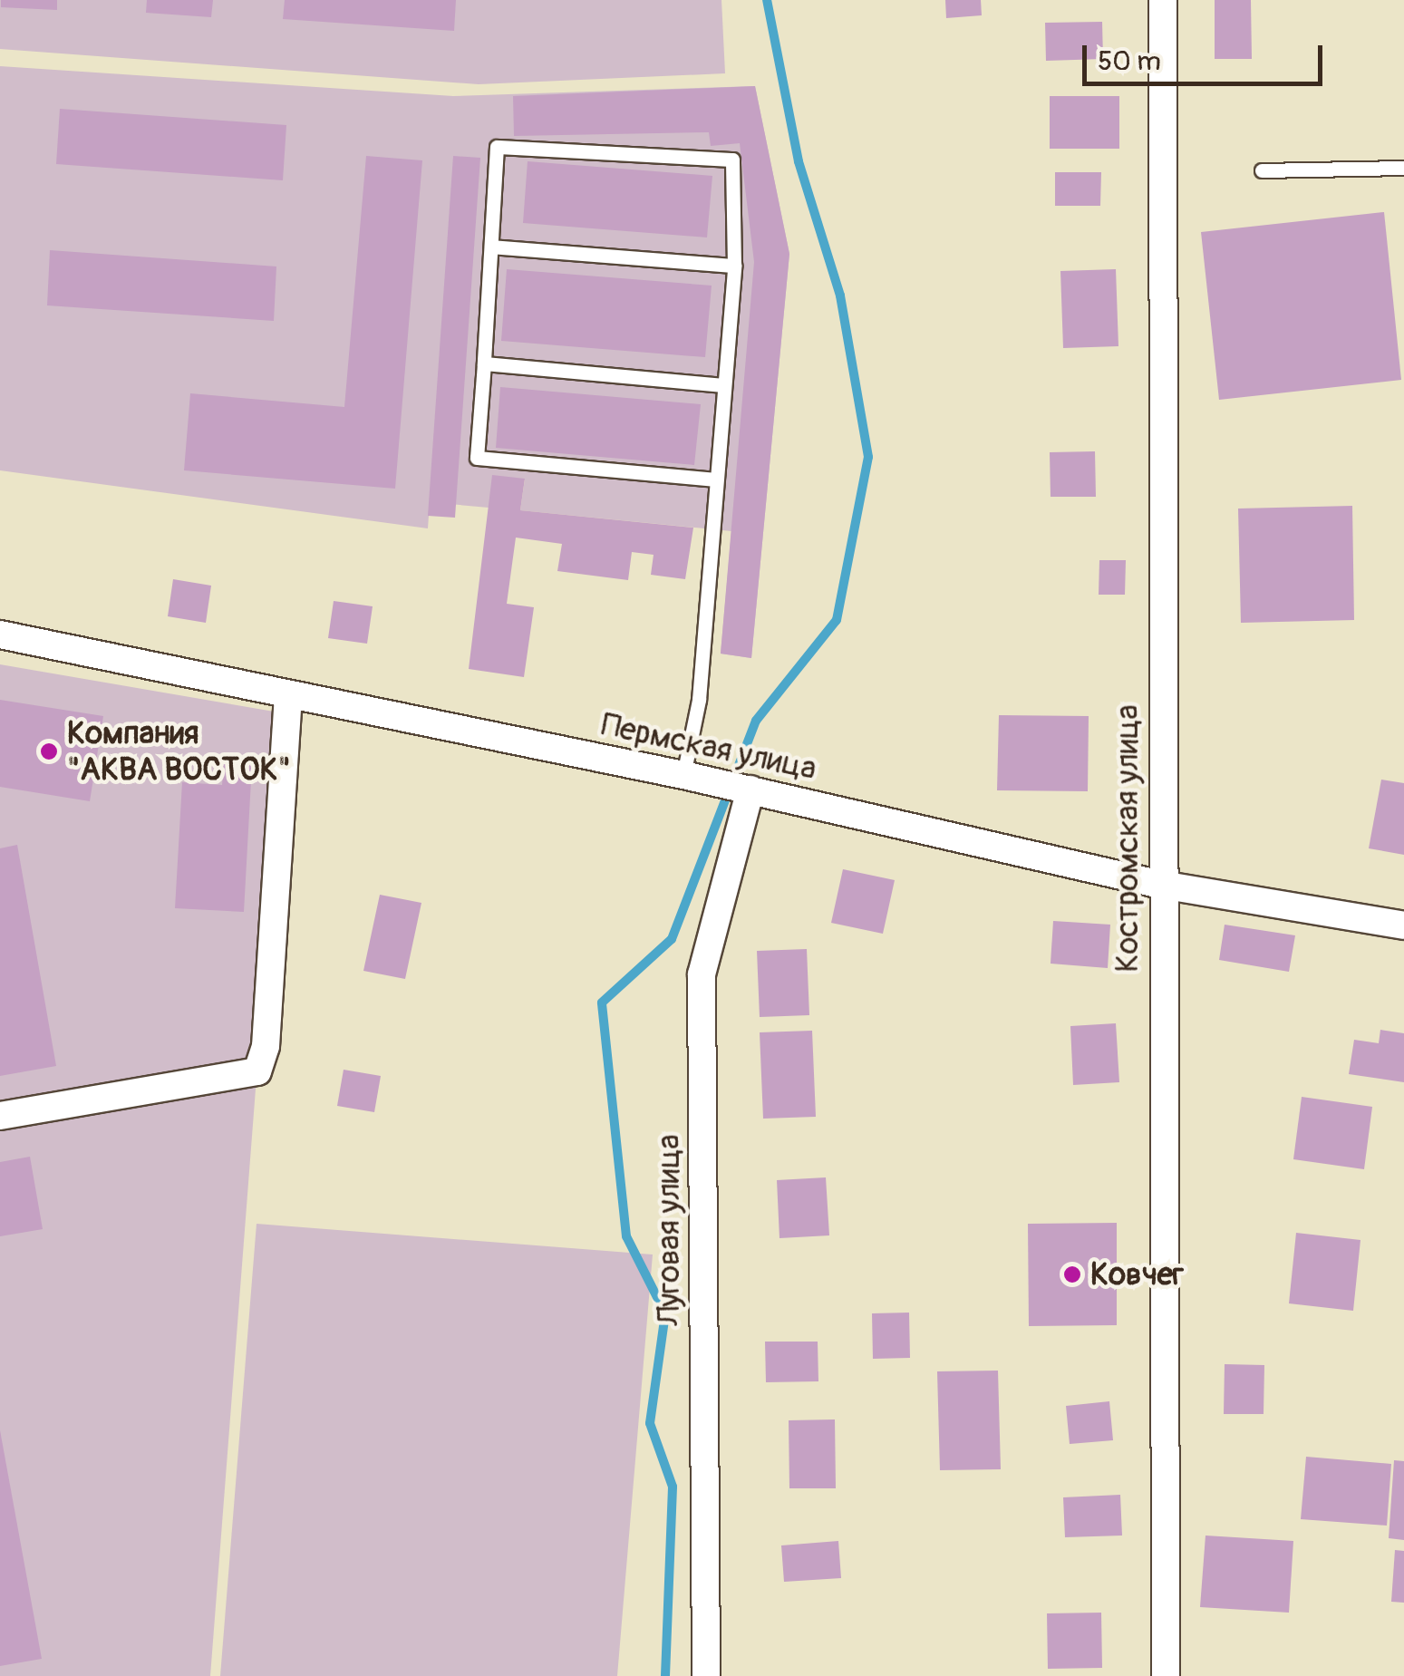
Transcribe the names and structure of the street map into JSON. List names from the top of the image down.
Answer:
{
  "streets": {
    "street": ["Пермская улица", "Костромская улица", "Луговая улица"]
  },
  "crossings": [
    ["Пермская улица", "Костромская улица"],
    ["Пермская улица", "Луговая улица"]
  ],
  "places": ["Компания \"АКВА ВОСТОК\"", "Ковчег"],
  "scale_bar": "50 m"
}
